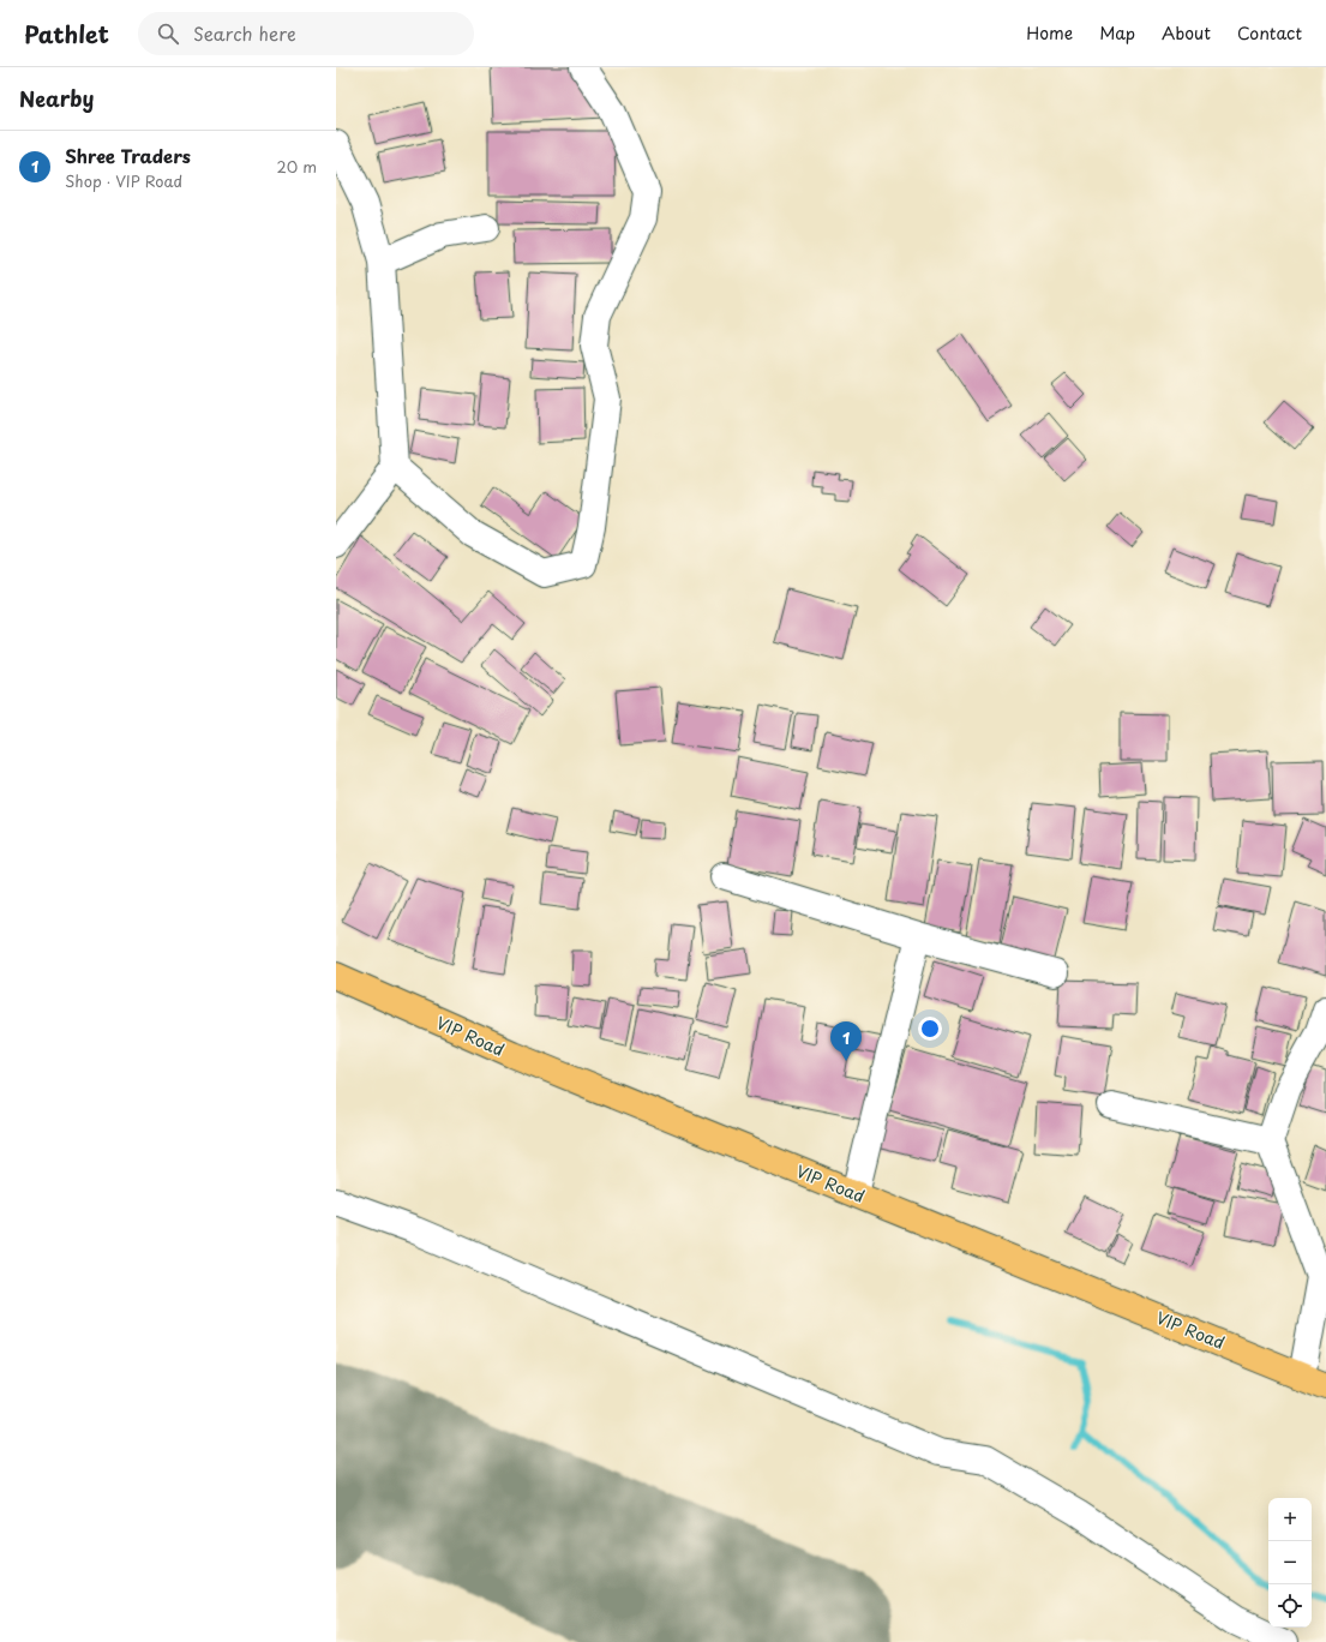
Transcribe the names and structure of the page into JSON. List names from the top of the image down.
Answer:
{
  "streets": {
    "highway": ["VIP Road"]
  },
  "page": {
    "header": "Pathlet",
    "search": "Search here",
    "nav": [
      "Home",
      "Map",
      "About",
      "Contact"
    ],
    "heading": "Nearby",
    "list": [
      {
        "mark": "1",
        "name": "Shree Traders",
        "note": "Shop · VIP Road",
        "value": "20 m"
      }
    ],
    "pins": "1",
    "map_buttons": ["+", "−"]
  }
}
